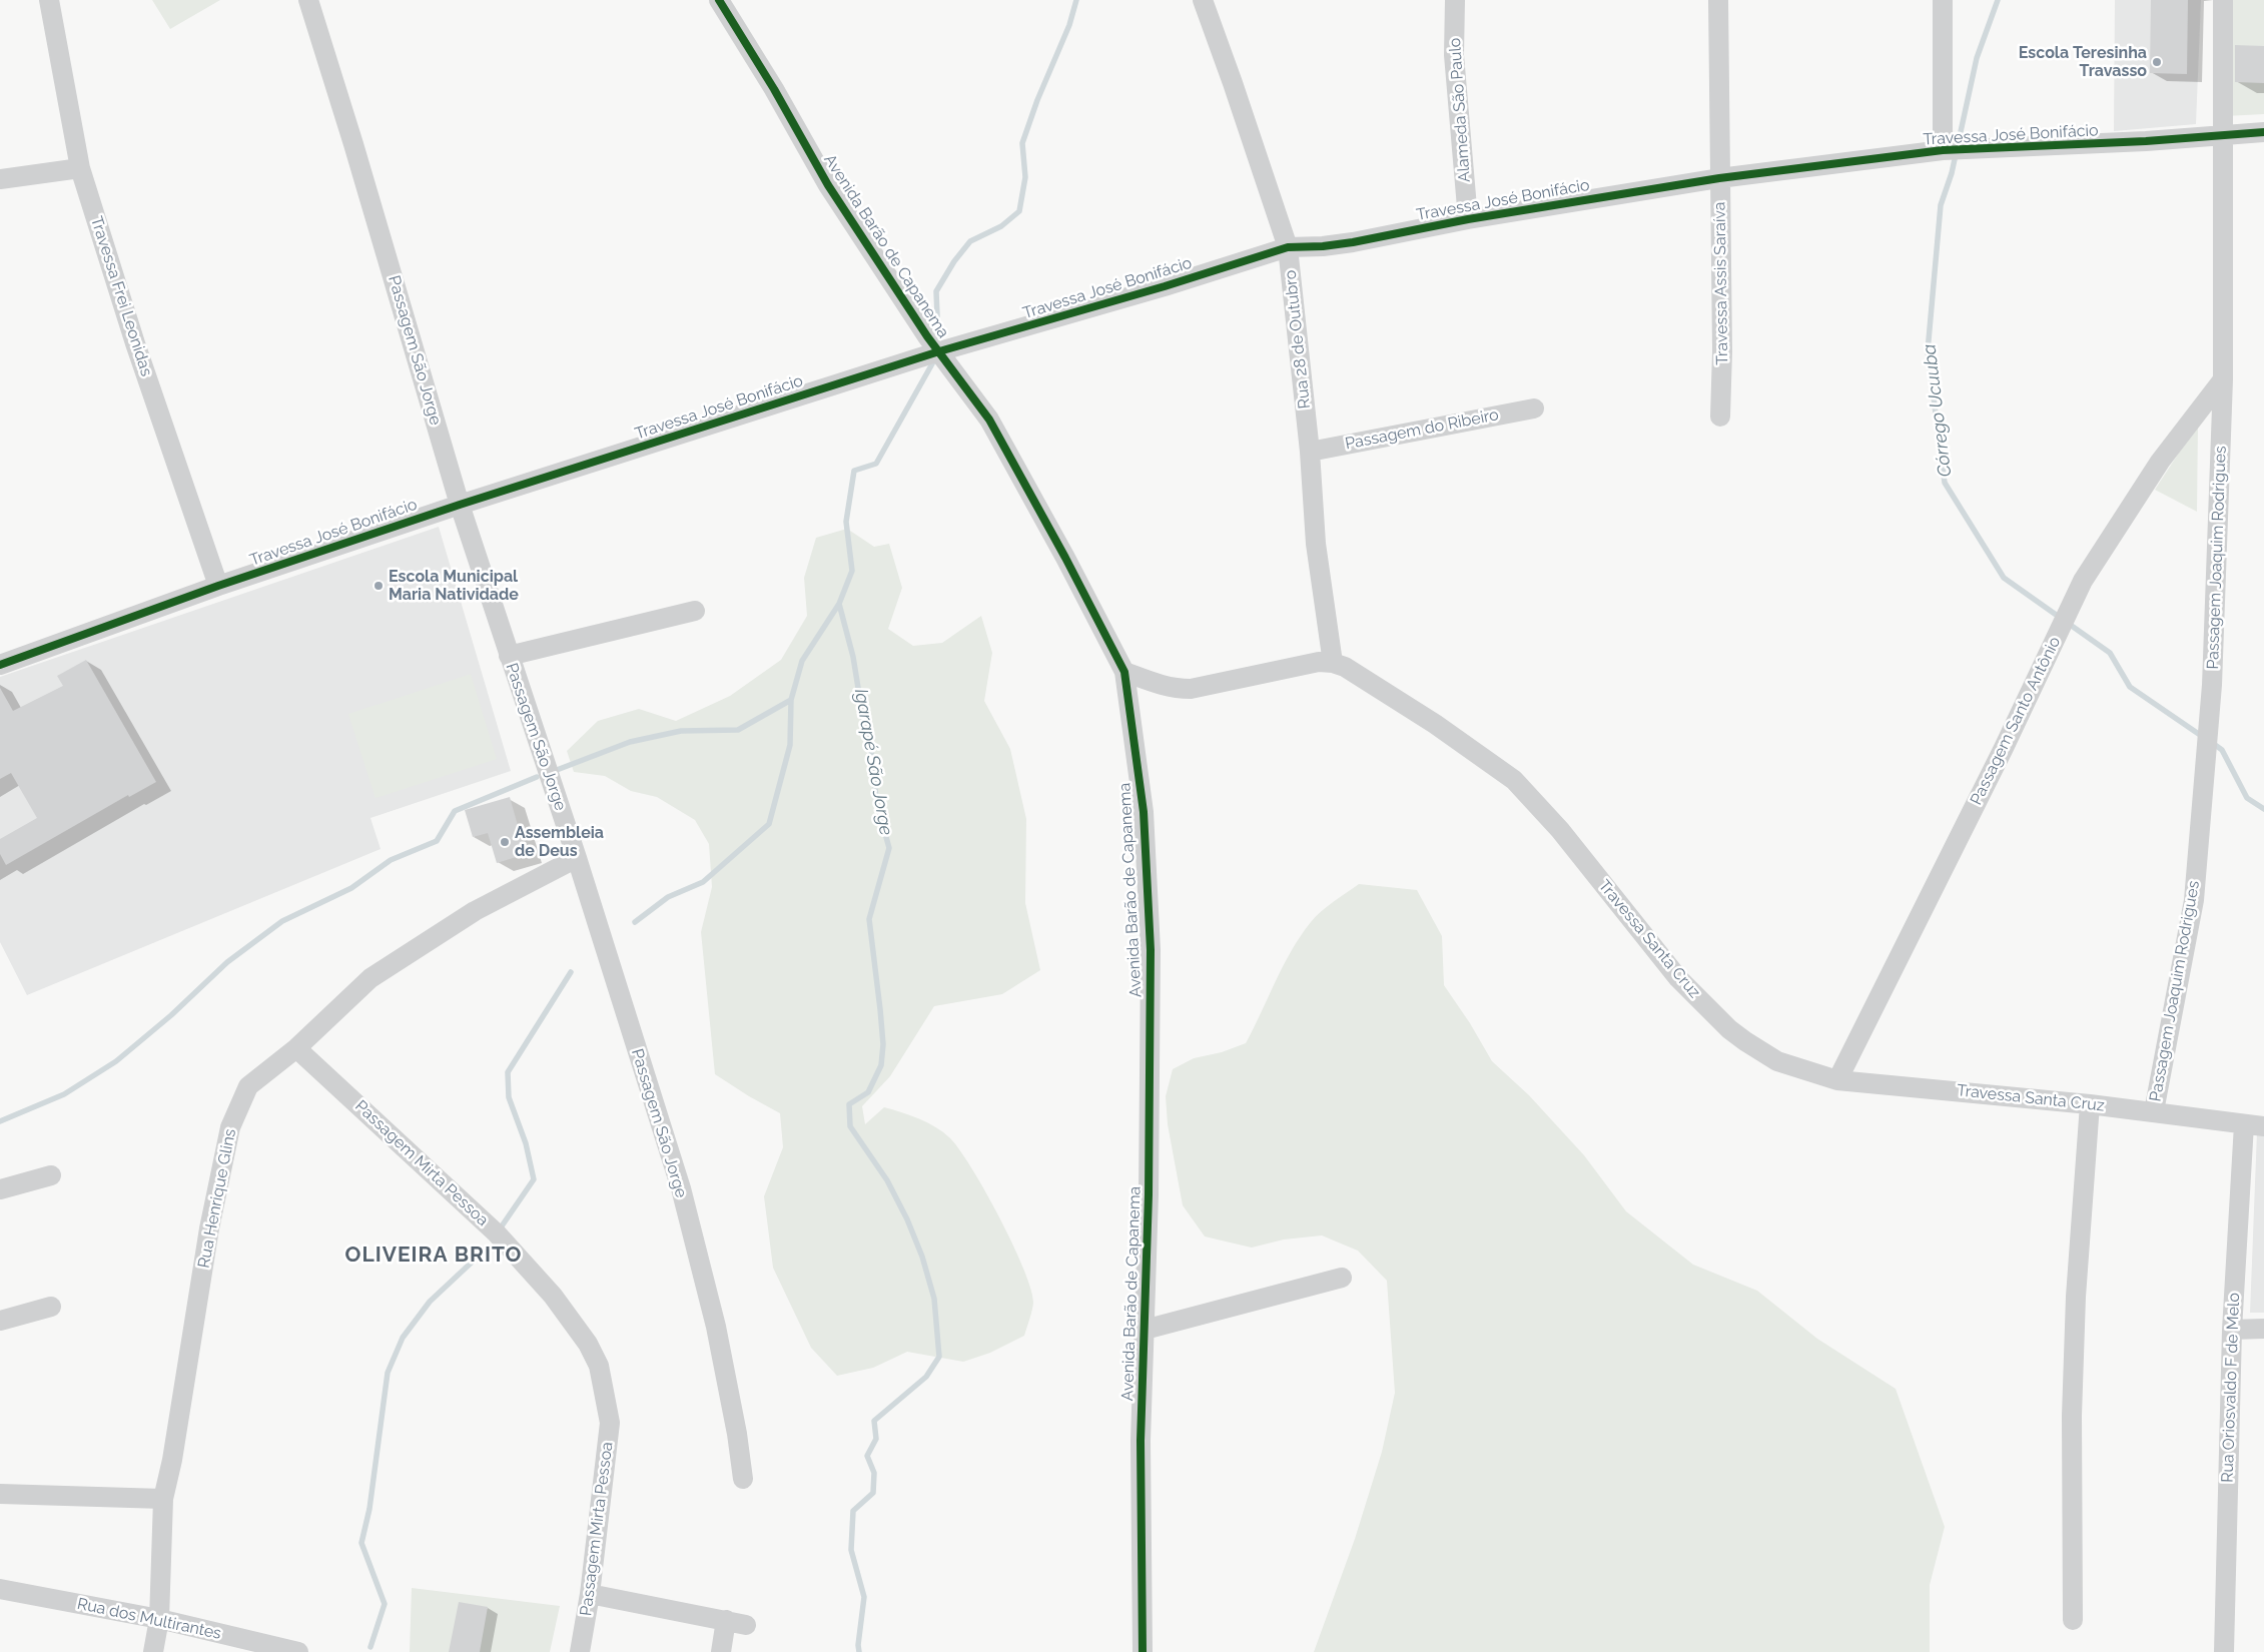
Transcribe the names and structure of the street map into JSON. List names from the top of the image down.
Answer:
{
  "streets": {
    "street": [
      "Alameda São Paulo",
      "Travessa José Bonifácio",
      "Avenida Barão de Capanema",
      "Travessa Assis Saraíva",
      "Travessa Frei Leonidas",
      "Rua 28 de Outubro",
      "Passagem São Jorge",
      "Passagem do Ribeiro",
      "Passagem Joaquim Rodrigues",
      "Passagem Santo Antônio",
      "Travessa Santa Cruz",
      "Passagem Mirta Pessoa",
      "Rua Henrique Glins",
      "Rua Oriosvaldo F de Melo",
      "Rua dos Multirantes"
    ]
  },
  "crossings": [
    ["Alameda São Paulo", "Travessa José Bonifácio"],
    ["Travessa José Bonifácio", "Avenida Barão de Capanema"],
    ["Travessa José Bonifácio", "Travessa Assis Saraíva"],
    ["Travessa José Bonifácio", "Travessa Frei Leonidas"],
    ["Travessa José Bonifácio", "Rua 28 de Outubro"],
    ["Travessa José Bonifácio", "Passagem São Jorge"],
    ["Travessa José Bonifácio", "Passagem Joaquim Rodrigues"],
    ["Avenida Barão de Capanema", "Travessa Santa Cruz"],
    ["Rua 28 de Outubro", "Passagem do Ribeiro"],
    ["Rua 28 de Outubro", "Travessa Santa Cruz"],
    ["Passagem São Jorge", "Rua Henrique Glins"],
    ["Passagem Joaquim Rodrigues", "Passagem Santo Antônio"],
    ["Passagem Joaquim Rodrigues", "Travessa Santa Cruz"],
    ["Passagem Santo Antônio", "Travessa Santa Cruz"],
    ["Travessa Santa Cruz", "Rua Oriosvaldo F de Melo"],
    ["Passagem Mirta Pessoa", "Rua Henrique Glins"],
    ["Rua Henrique Glins", "Rua dos Multirantes"]
  ],
  "districts": ["OLIVEIRA BRITO"],
  "water": ["Córrego Ucuuba", "Igarapé São Jorge"],
  "places": ["Escola Teresinha Travasso", "Escola Municipal Maria Natividade", "Assembleia de Deus"]
}
